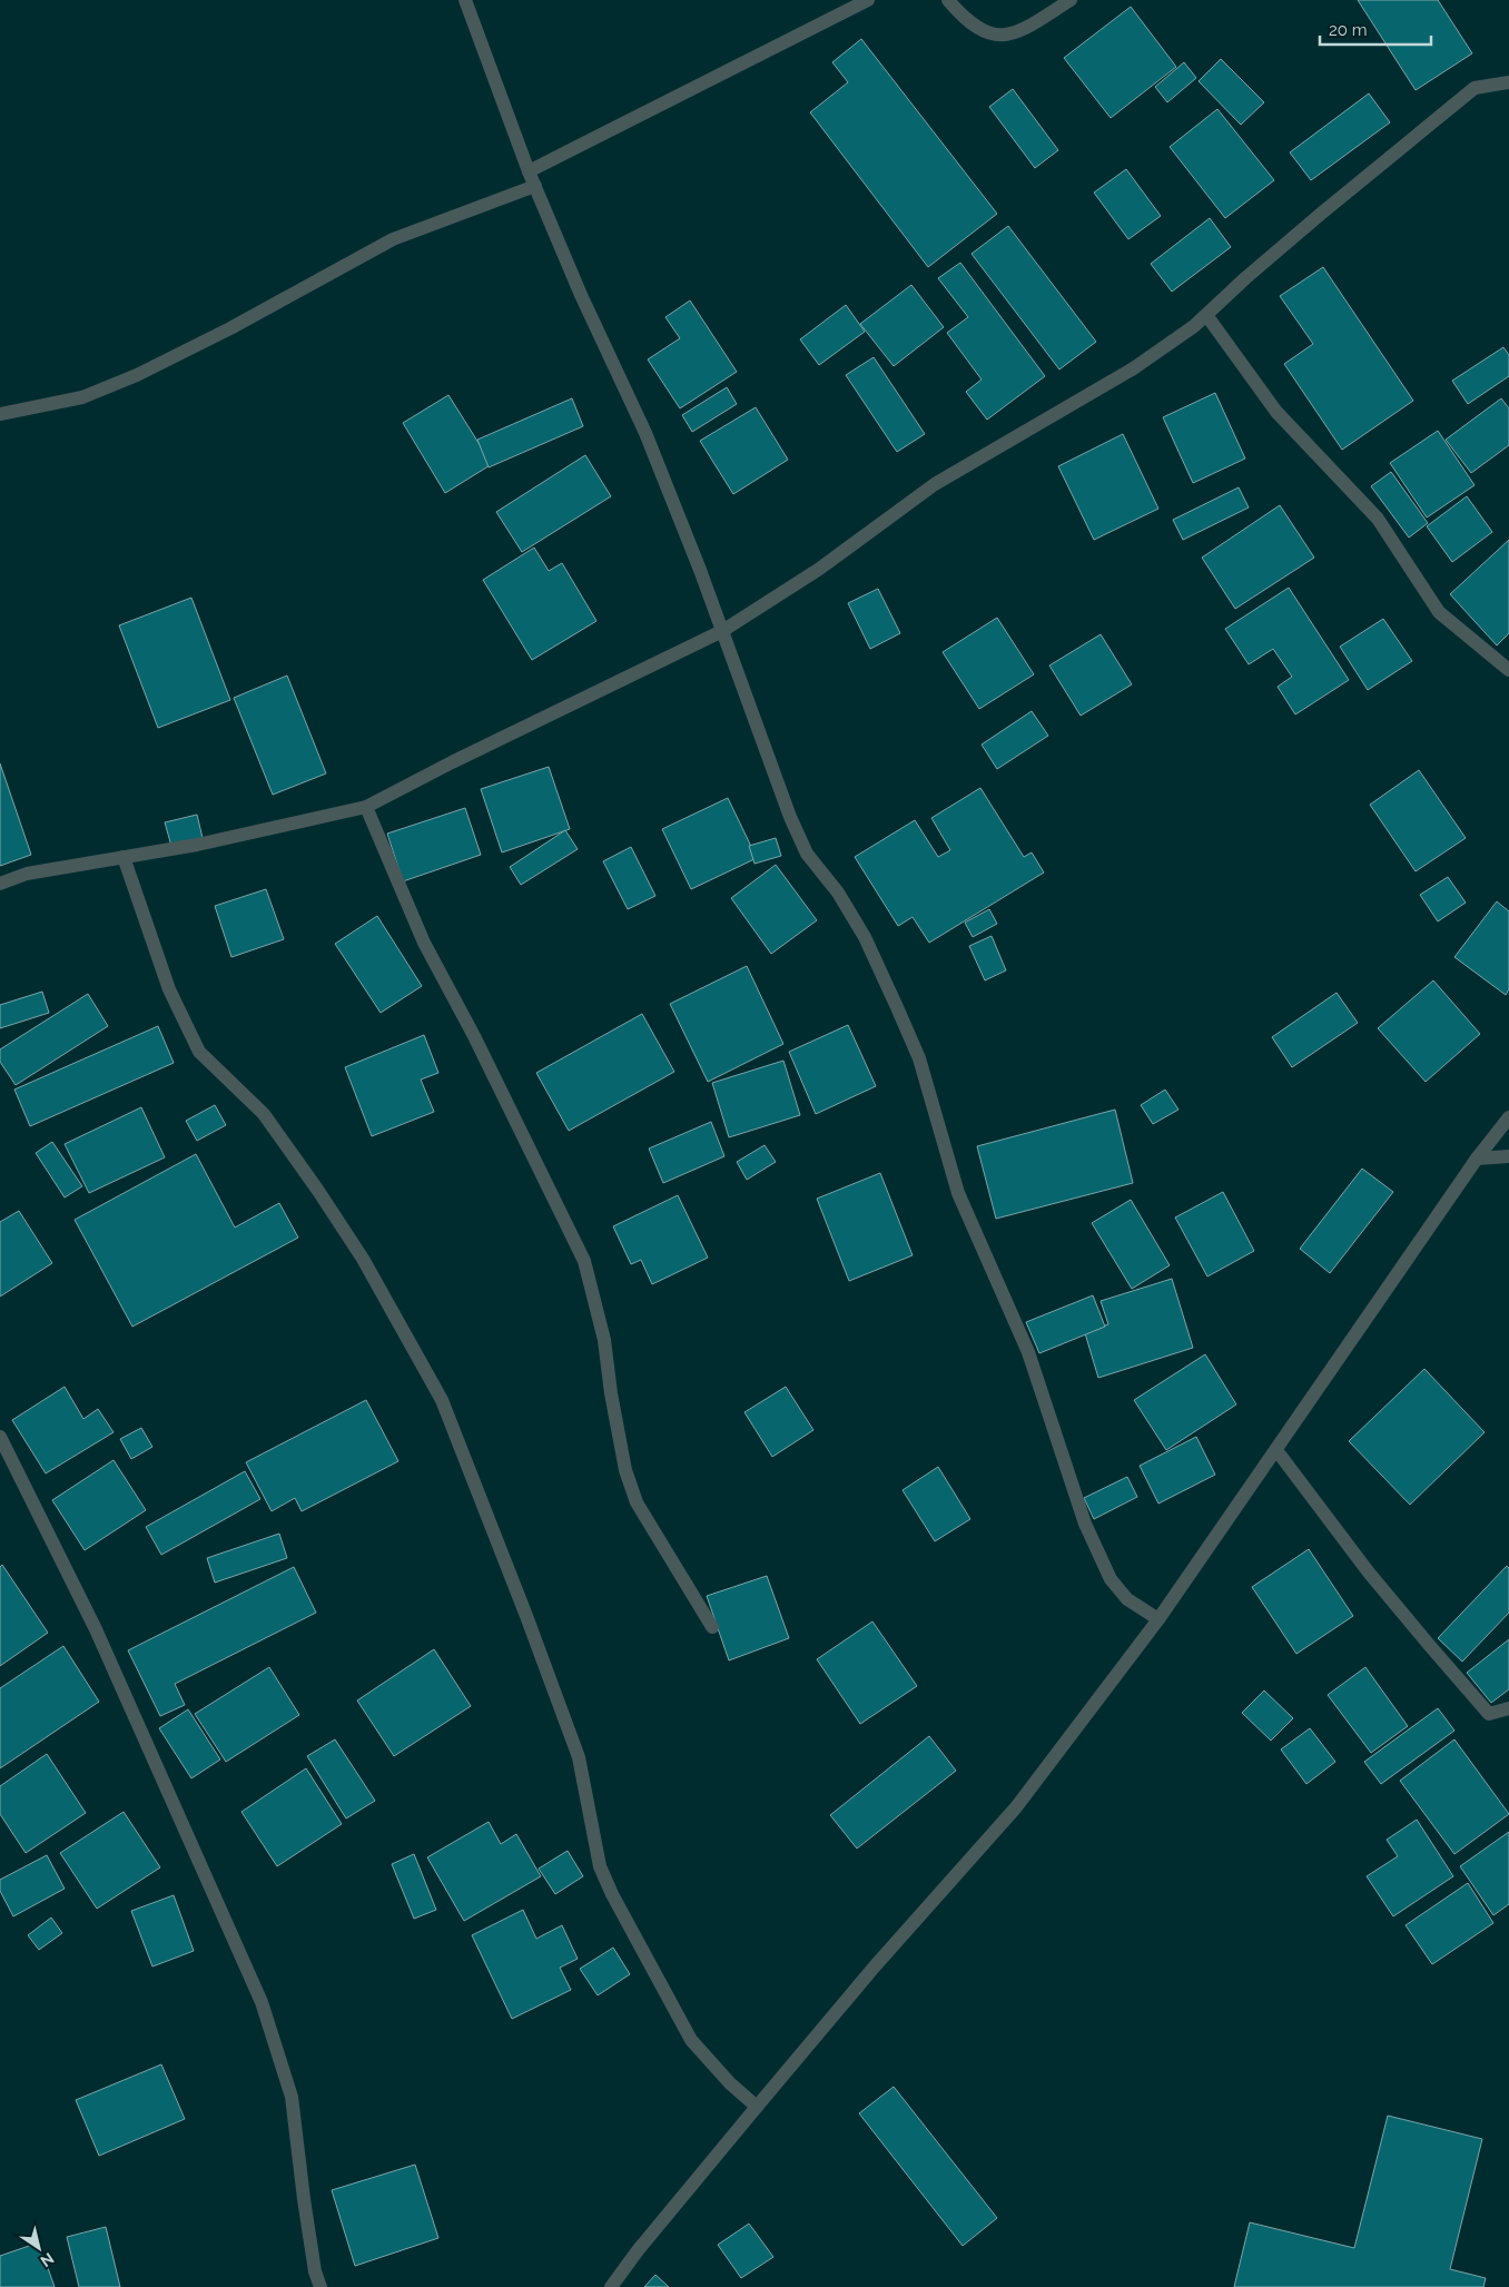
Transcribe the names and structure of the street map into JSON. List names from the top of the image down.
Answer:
{
  "scale_bar": "20 m",
  "north": "bottom right"
}
